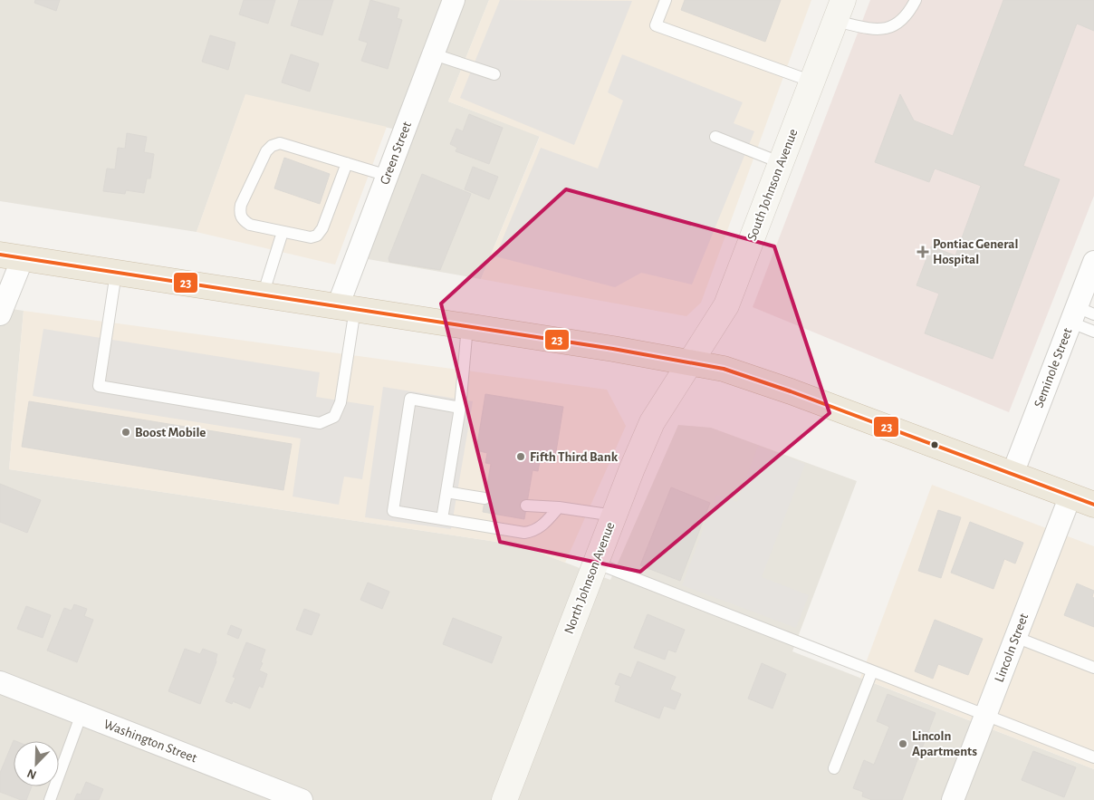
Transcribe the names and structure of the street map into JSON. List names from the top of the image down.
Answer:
{
  "streets": {
    "street": [
      "Green Street",
      "South Johnson Avenue",
      "Seminole Street",
      "North Johnson Avenue",
      "Lincoln Street",
      "Washington Street"
    ]
  },
  "crossings": [
    ["South Johnson Avenue", "North Johnson Avenue"]
  ],
  "places": {
    "health": ["Pontiac General Hospital"],
    "other": ["Boost Mobile", "Fifth Third Bank", "Lincoln Apartments"]
  },
  "lines": ["transit line 23"],
  "north": "bottom left"
}
